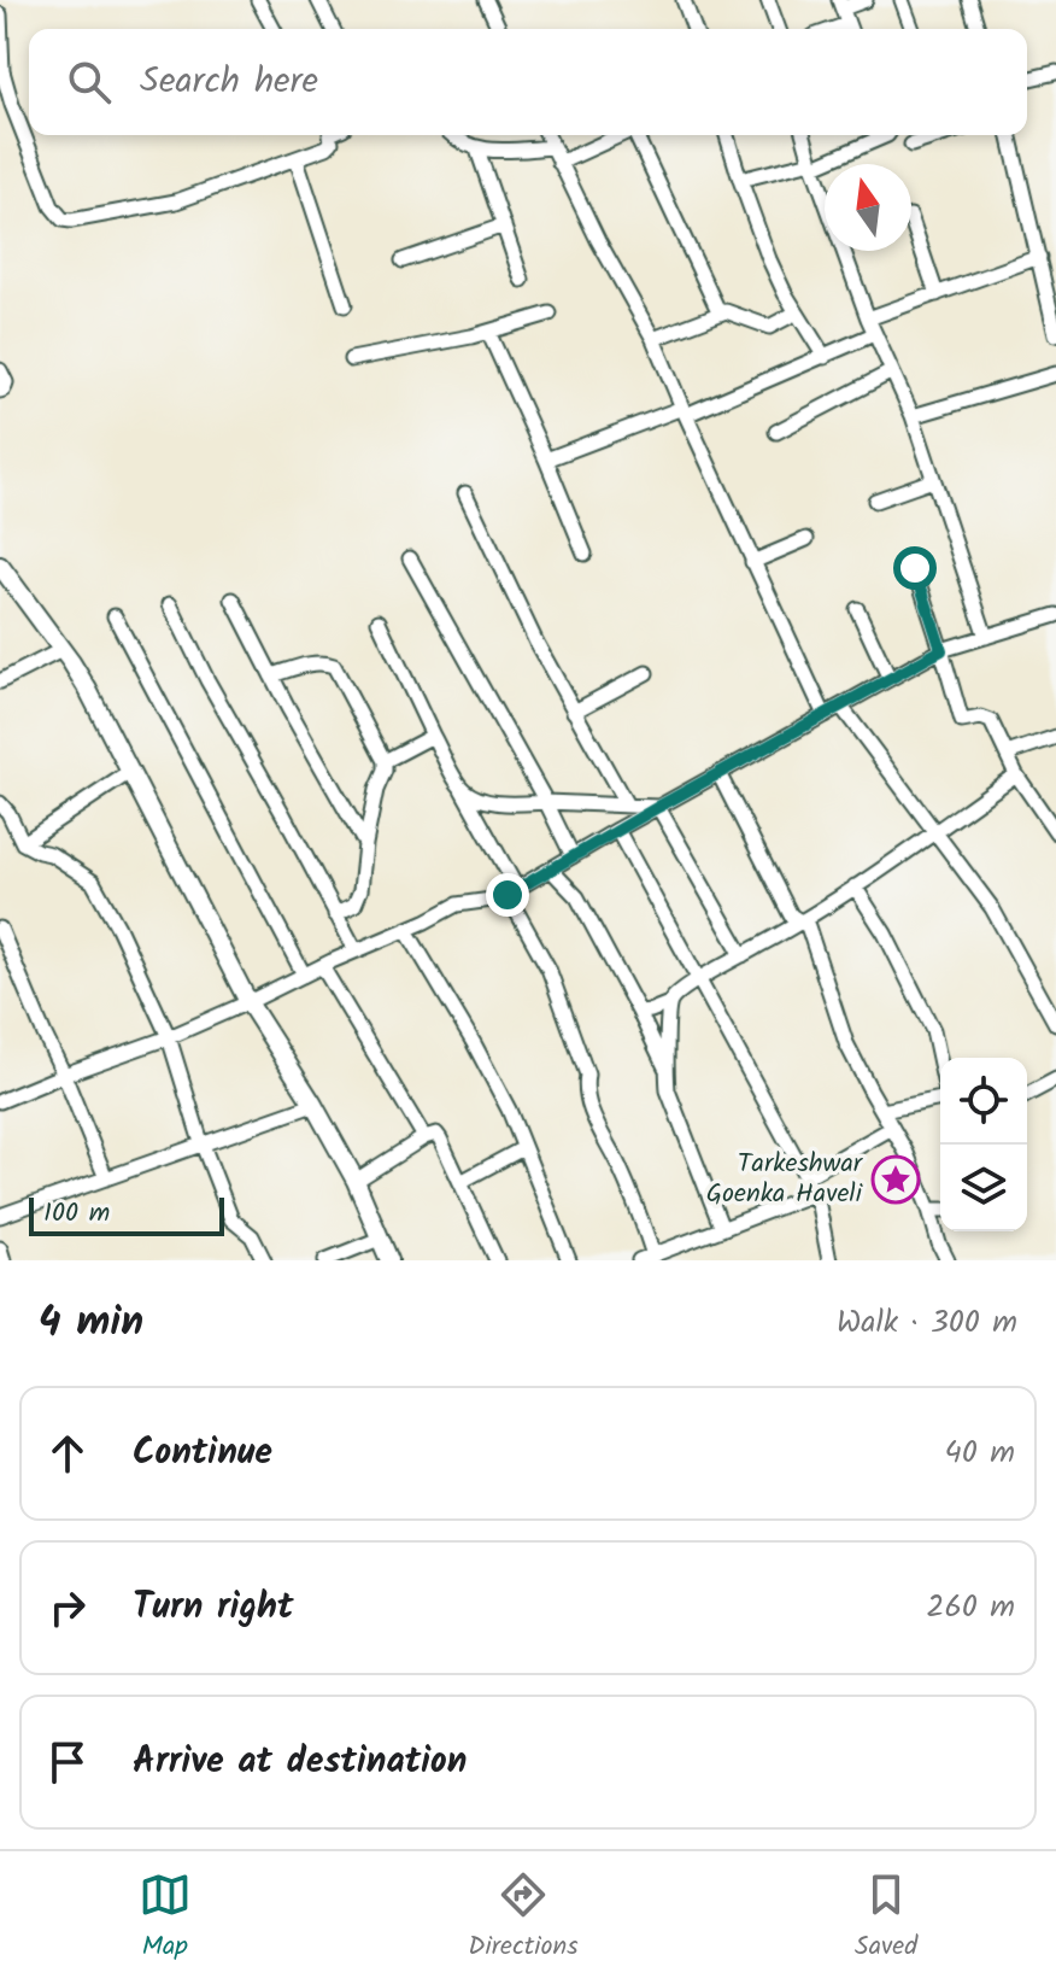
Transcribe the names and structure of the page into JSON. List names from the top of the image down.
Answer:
{
  "places": {
    "place": ["Tarkeshwar Goenka Haveli"]
  },
  "scale_bar": "100 m",
  "north": "top",
  "page": {
    "search": "Search here",
    "scale": "100 m",
    "heading": ["4 min", "Walk · 300 m"],
    "list": [
      ["Continue", "40 m"],
      ["Turn right", "260 m"],
      "Arrive at destination"
    ],
    "nav": ["Map", "Directions", "Saved"]
  }
}
